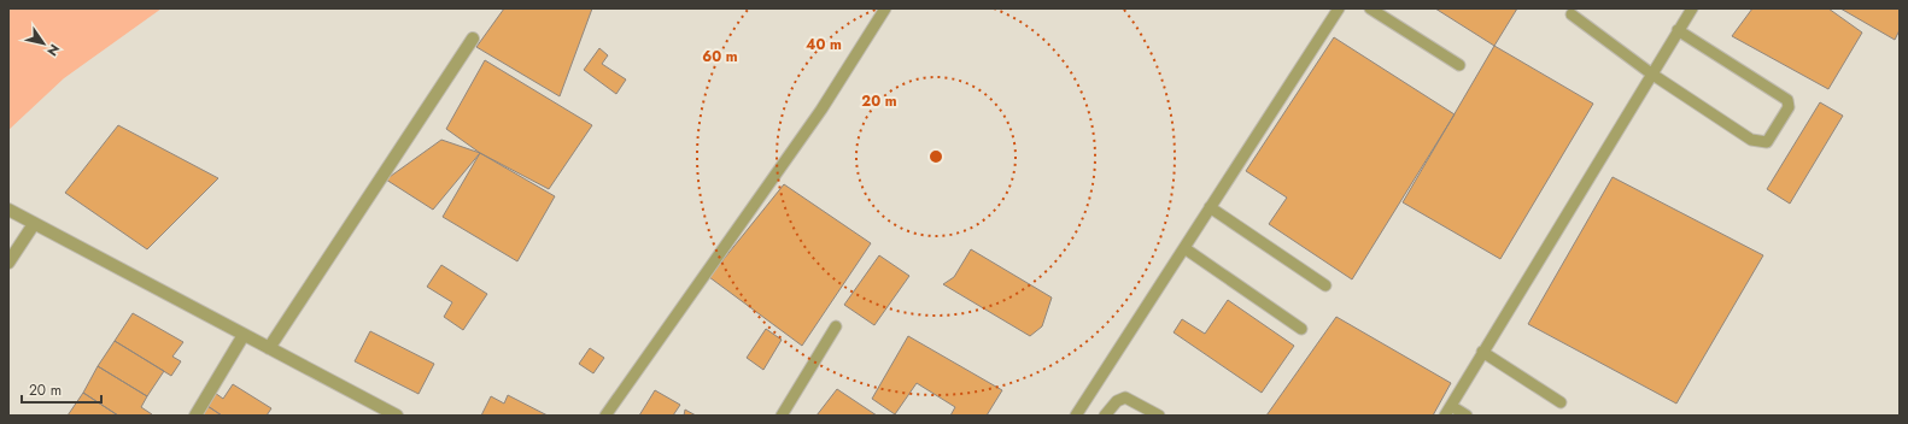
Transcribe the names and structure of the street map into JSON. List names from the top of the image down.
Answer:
{
  "scale_bar": "20 m",
  "north": "bottom right",
  "rings": ["40 m", "60 m", "20 m"]
}
